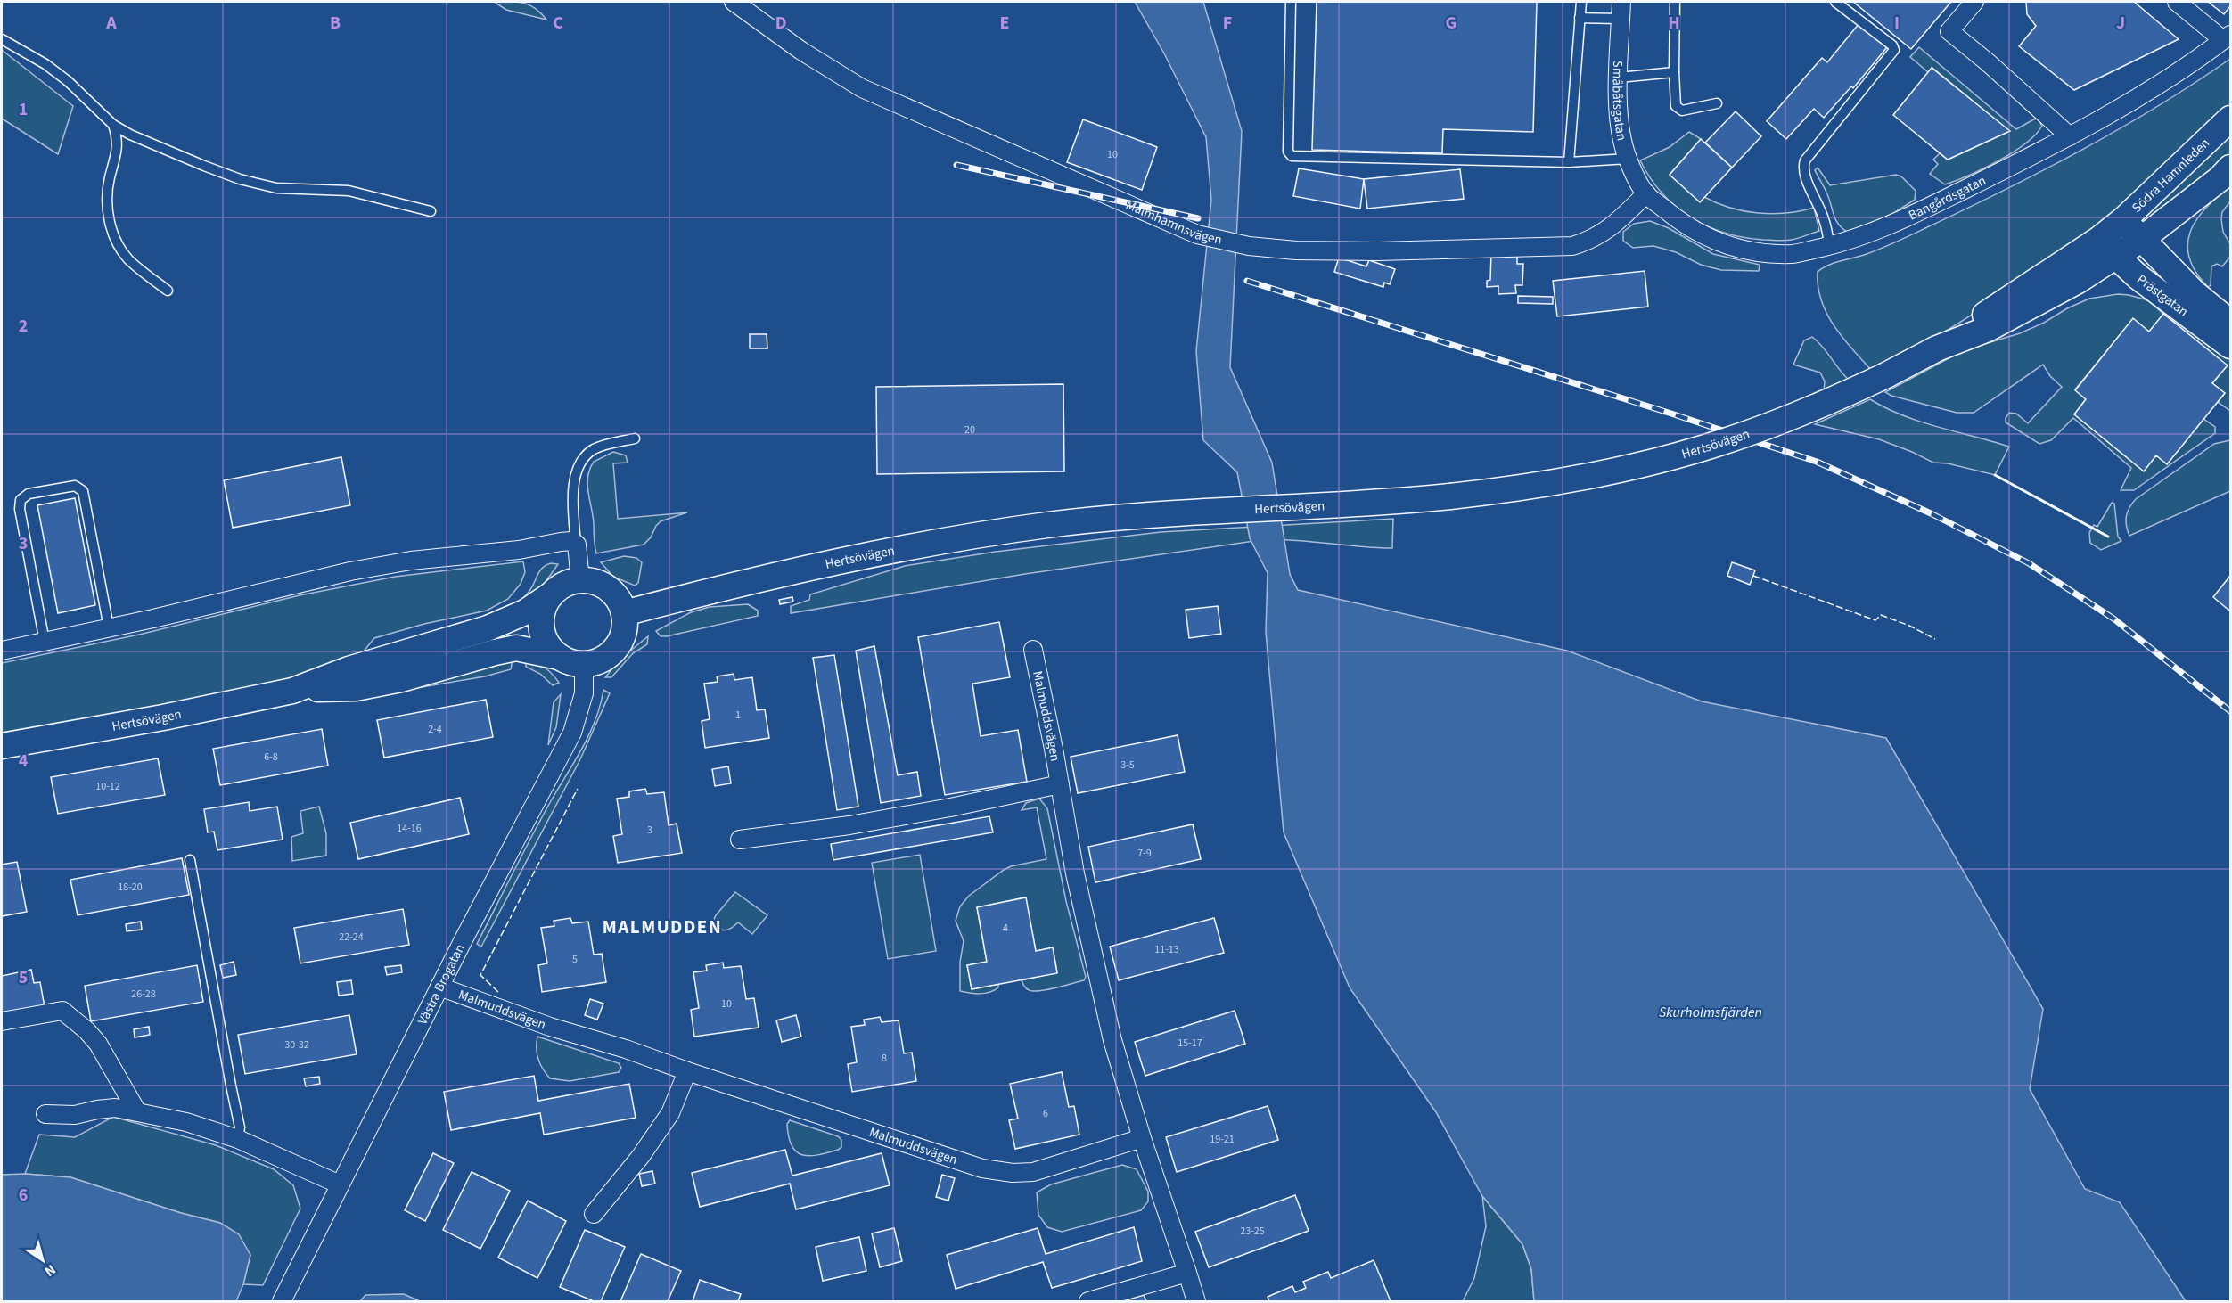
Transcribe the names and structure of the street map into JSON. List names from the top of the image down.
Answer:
{
  "streets": {
    "main road": ["Södra Hamnleden", "Prästgatan", "Hertsövägen"],
    "street": [
      "Småbåtsgatan",
      "Bangårdsgatan",
      "Malmhamnsvägen",
      "Malmuddsvägen",
      "Västra Brogatan"
    ]
  },
  "crossings": [
    ["Småbåtsgatan", "Bangårdsgatan"],
    ["Småbåtsgatan", "Malmhamnsvägen"],
    ["Södra Hamnleden", "Prästgatan"],
    ["Södra Hamnleden", "Hertsövägen"],
    ["Bangårdsgatan", "Malmhamnsvägen"],
    ["Prästgatan", "Hertsövägen"],
    ["Hertsövägen", "Västra Brogatan"],
    ["Malmuddsvägen", "Västra Brogatan"]
  ],
  "districts": ["MALMUDDEN"],
  "water": ["Skurholmsfjärden"],
  "house_numbers": [
    "10",
    "20",
    "1",
    "2-4",
    "6-8",
    "3-5",
    "10-12",
    "14-16",
    "3",
    "7-9",
    "18-20",
    "4",
    "22-24",
    "11-13",
    "5",
    "26-28",
    "10",
    "15-17",
    "30-32",
    "8",
    "6",
    "19-21",
    "23-25"
  ],
  "north": "bottom right",
  "grid": {
    "columns": [
      "A",
      "B",
      "C",
      "D",
      "E",
      "F",
      "G",
      "H",
      "I",
      "J"
    ],
    "rows": [
      "1",
      "2",
      "3",
      "4",
      "5",
      "6"
    ]
  }
}
